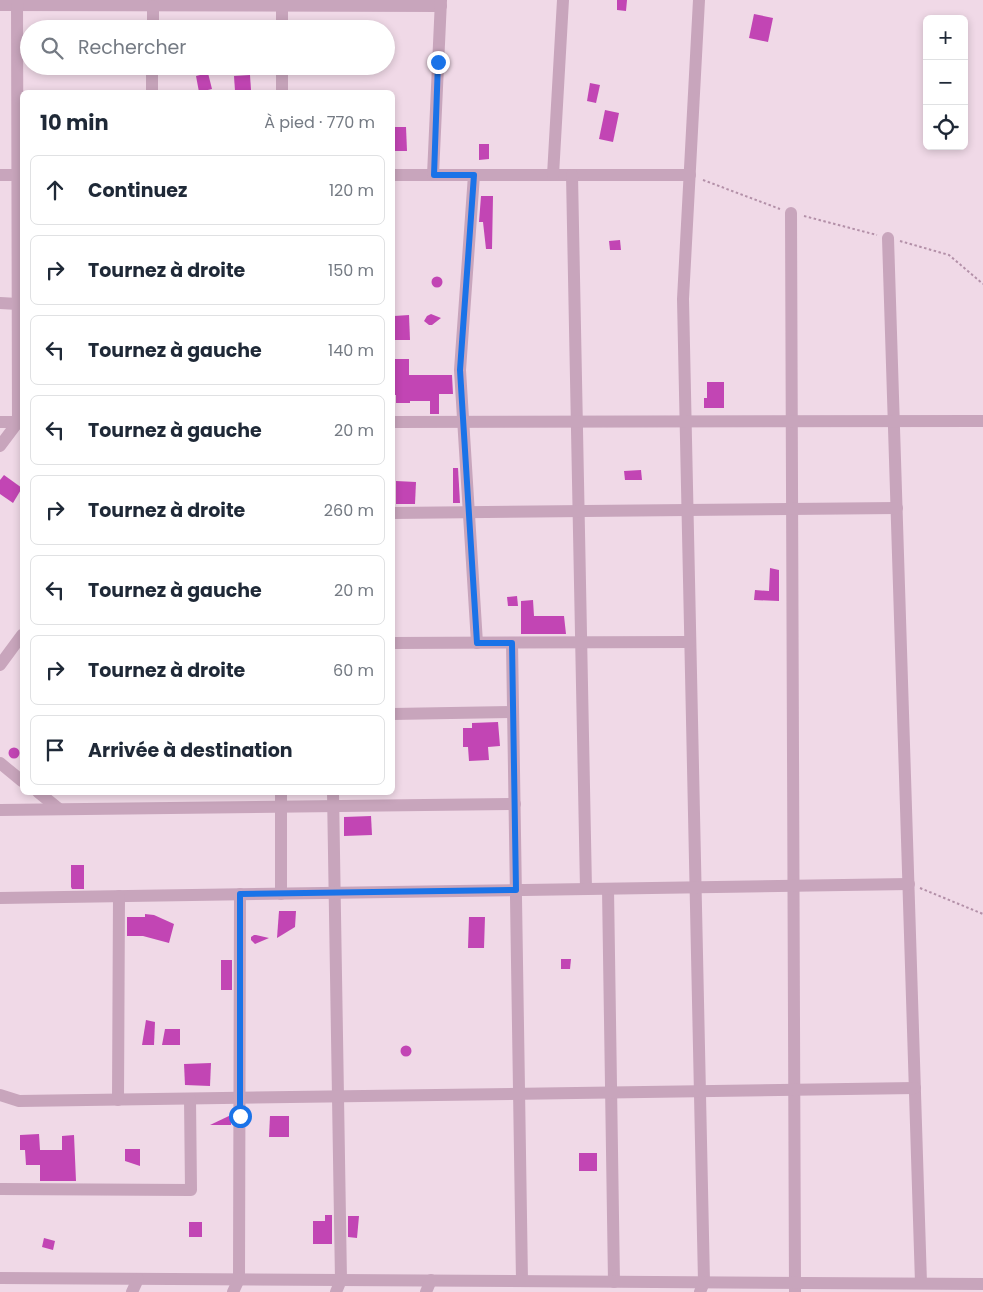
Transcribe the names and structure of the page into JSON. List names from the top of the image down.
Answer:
{
  "page": {
    "map_buttons": ["+", "−"],
    "search": "Rechercher",
    "heading": ["10 min", "À pied · 770 m"],
    "list": [
      ["Continuez", "120 m"],
      ["Tournez à droite", "150 m"],
      ["Tournez à gauche", "140 m"],
      ["Tournez à gauche", "20 m"],
      ["Tournez à droite", "260 m"],
      ["Tournez à gauche", "20 m"],
      ["Tournez à droite", "60 m"],
      "Arrivée à destination"
    ]
  }
}
